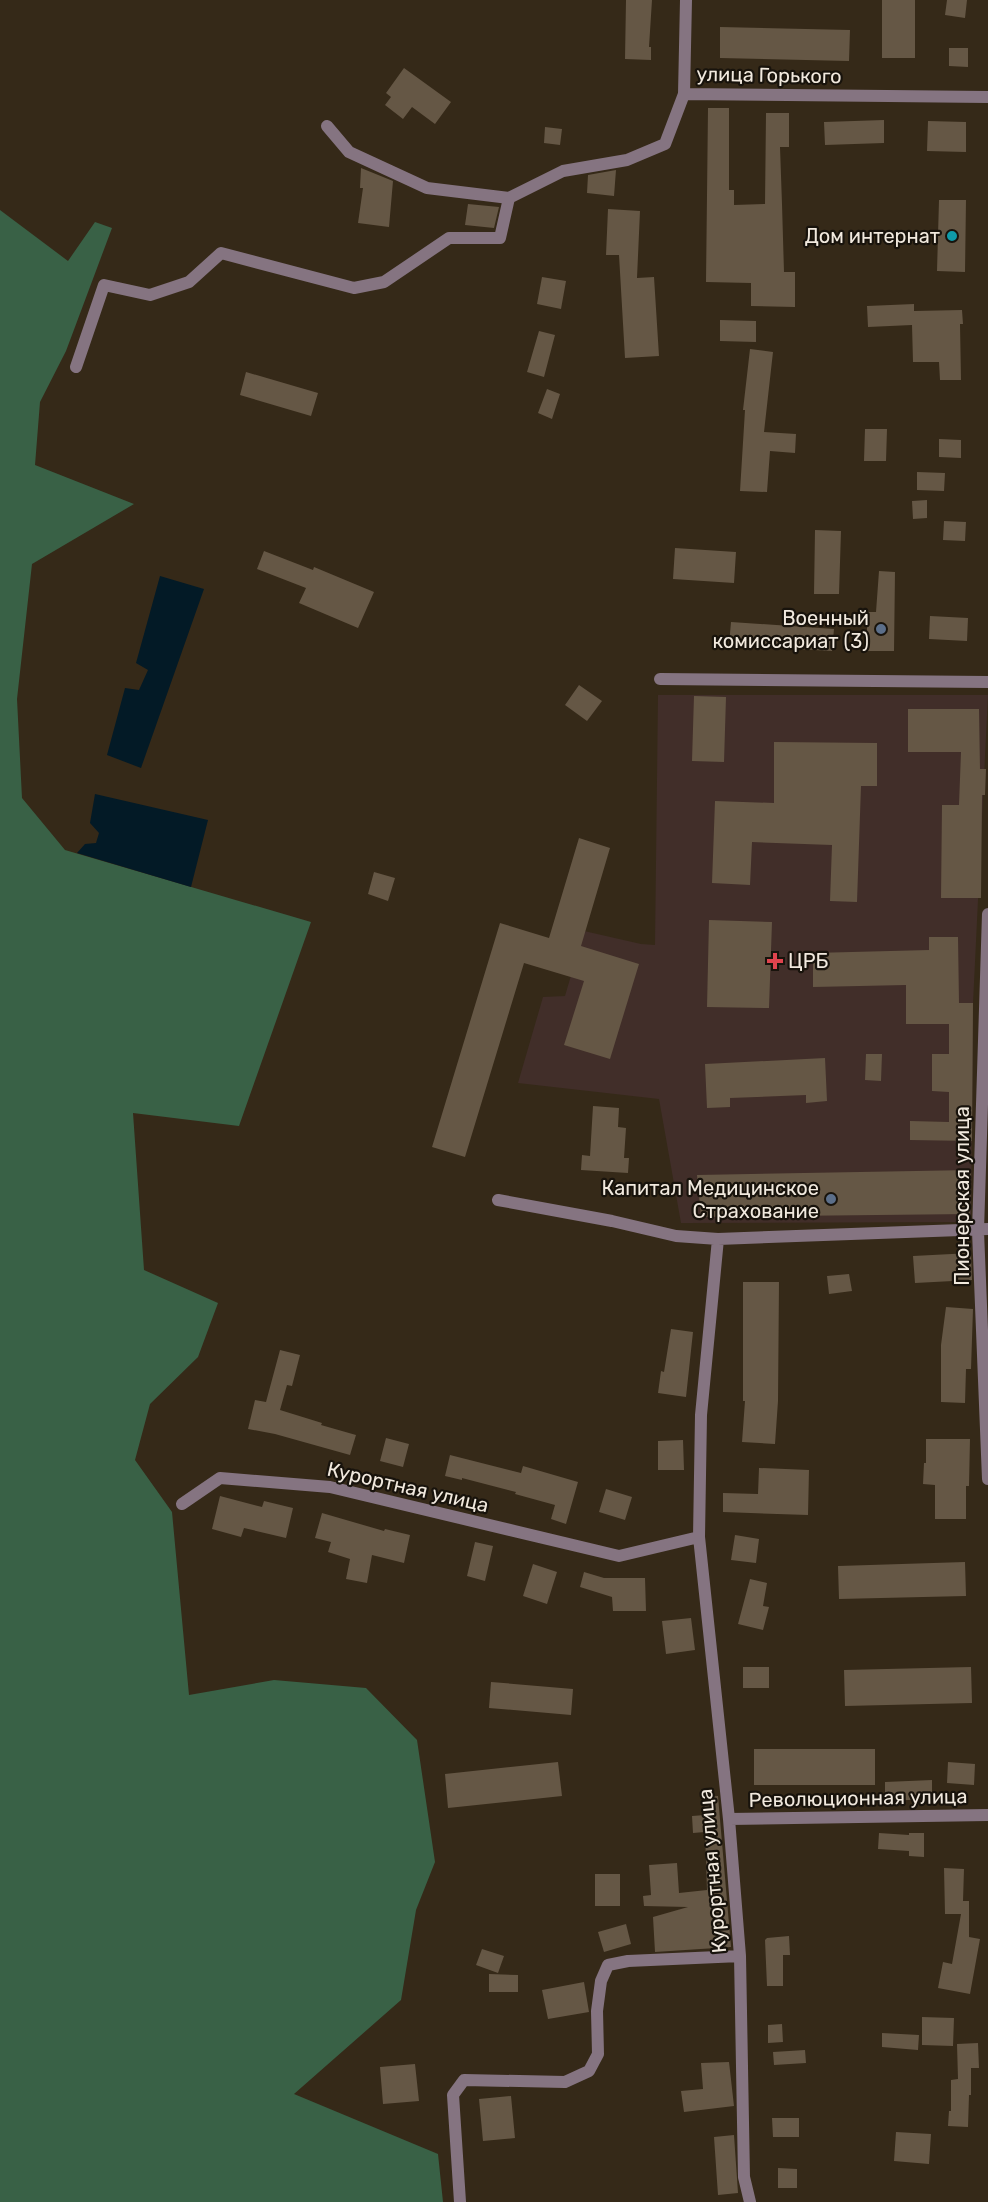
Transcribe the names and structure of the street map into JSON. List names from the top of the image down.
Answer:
{
  "streets": {
    "street": [
      "улица Горького",
      "Пионерская улица",
      "Курортная улица",
      "Революционная улица"
    ]
  },
  "crossings": [
    ["Курортная улица", "Революционная улица"]
  ],
  "places": {
    "other": ["Дом интернат", "Военный комиссариат (3)", "Капитал Медицинское Страхование"],
    "health": ["ЦРБ"]
  }
}
